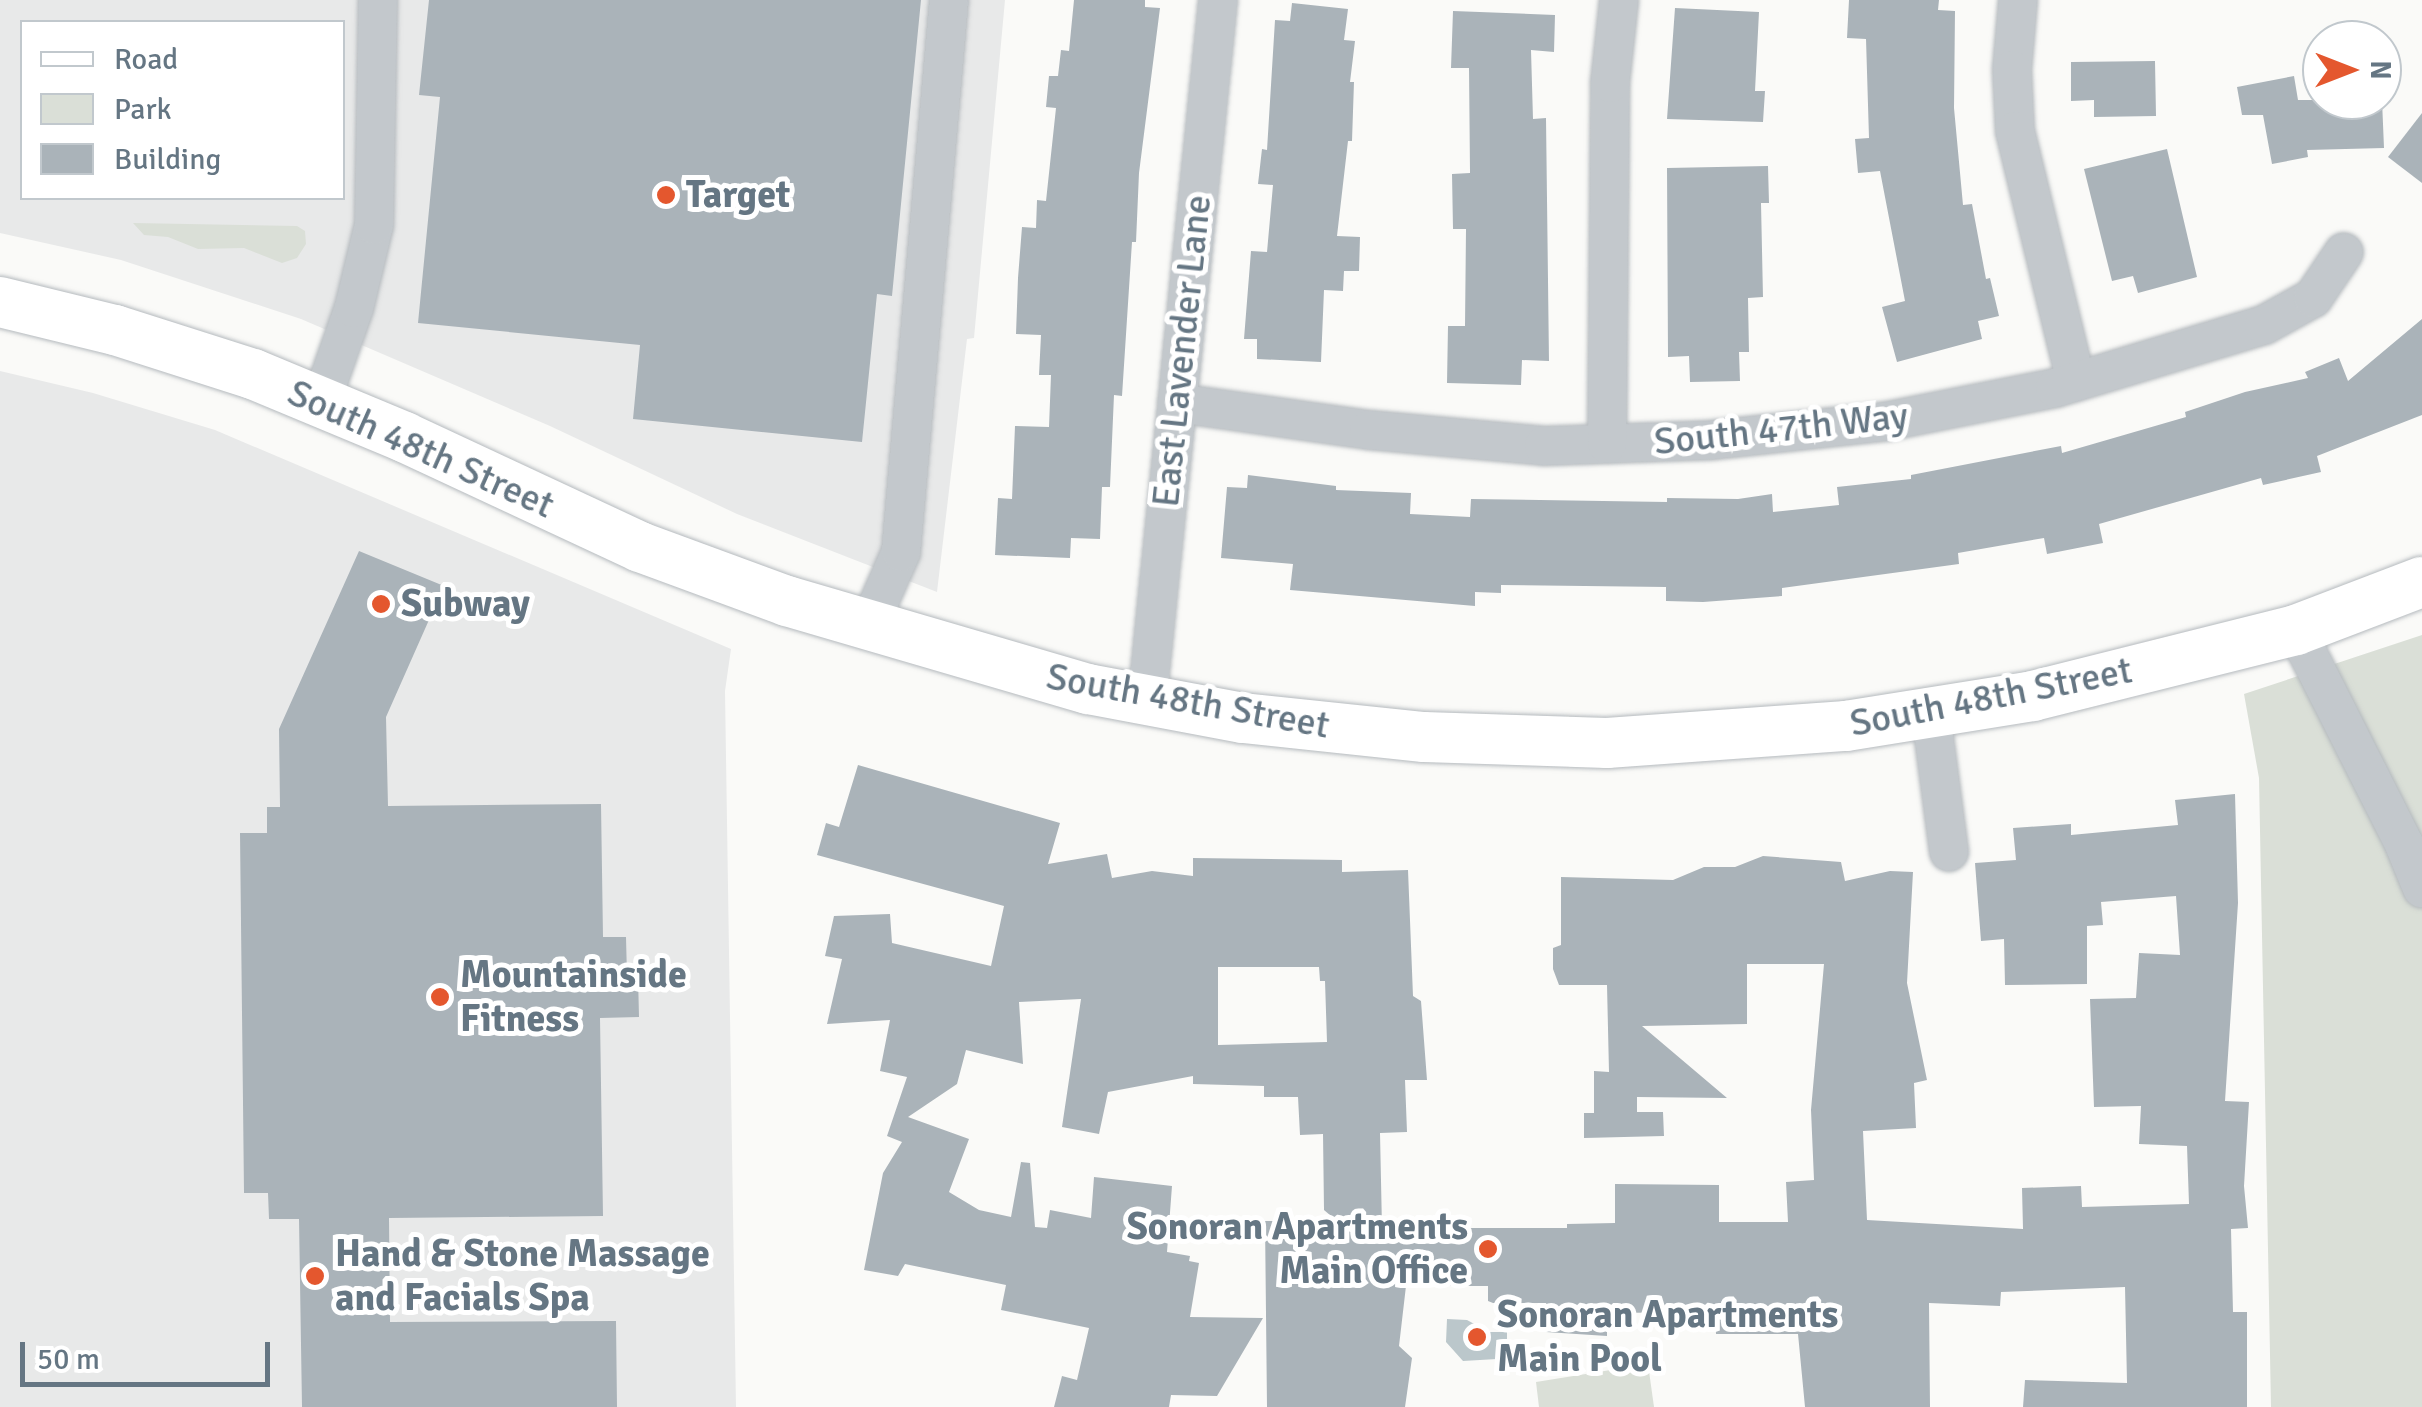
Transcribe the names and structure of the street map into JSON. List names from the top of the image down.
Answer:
{
  "streets": {
    "main road": ["South 48th Street"],
    "street": ["East Lavender Lane", "South 47th Way"]
  },
  "crossings": [
    ["East Lavender Lane", "South 47th Way"],
    ["East Lavender Lane", "South 48th Street"]
  ],
  "places": [
    "Target",
    "Subway",
    "Mountainside Fitness",
    "Sonoran Apartments Main Office",
    "Hand & Stone Massage and Facials Spa",
    "Sonoran Apartments Main Pool"
  ],
  "legend": ["Road", "Park", "Building"],
  "scale_bar": "50 m",
  "north": "right"
}
